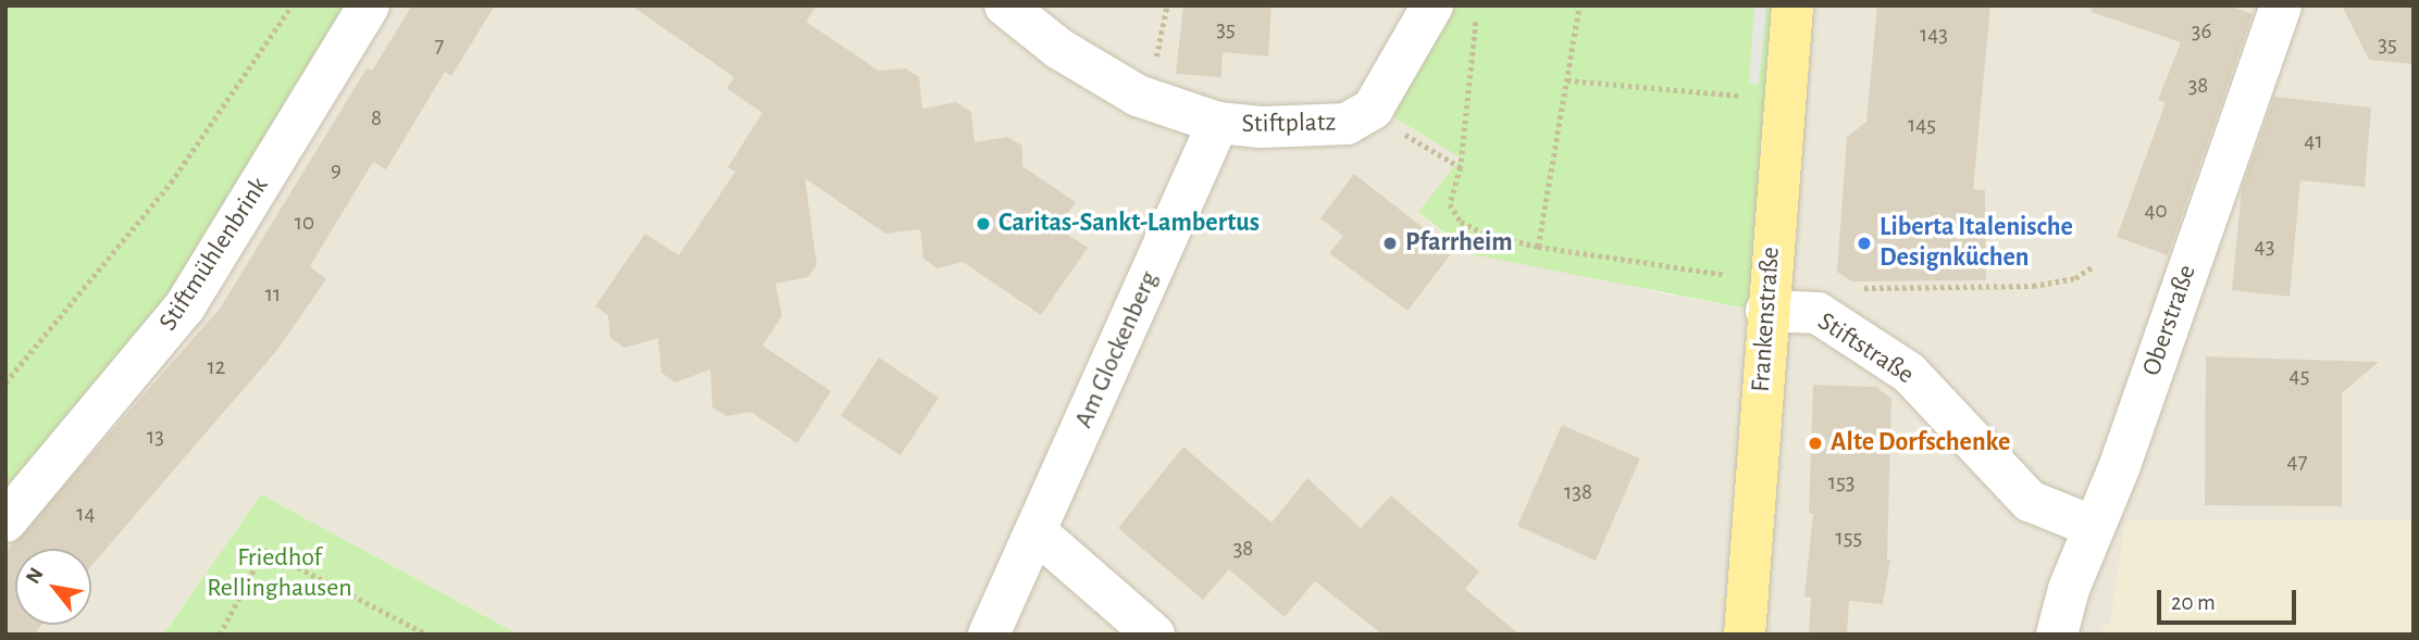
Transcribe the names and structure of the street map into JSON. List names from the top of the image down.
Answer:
{
  "streets": {
    "main road": ["Frankenstraße"],
    "street": [
      "Stiftplatz",
      "Stiftmühlenbrink",
      "Oberstraße",
      "Stiftstraße",
      "Am Glockenberg"
    ]
  },
  "crossings": [
    ["Stiftplatz", "Am Glockenberg"],
    ["Frankenstraße", "Stiftstraße"],
    ["Oberstraße", "Stiftstraße"]
  ],
  "parks": ["Friedhof Rellinghausen"],
  "places": [
    "Caritas-Sankt-Lambertus",
    "Pfarrheim",
    "Liberta Italenische Designküchen",
    "Alte Dorfschenke"
  ],
  "house_numbers": [
    "35",
    "36",
    "143",
    "35",
    "7",
    "38",
    "8",
    "145",
    "41",
    "9",
    "40",
    "10",
    "43",
    "11",
    "12",
    "45",
    "13",
    "47",
    "153",
    "138",
    "14",
    "155",
    "38"
  ],
  "scale_bar": "20 m",
  "north": "top left"
}
